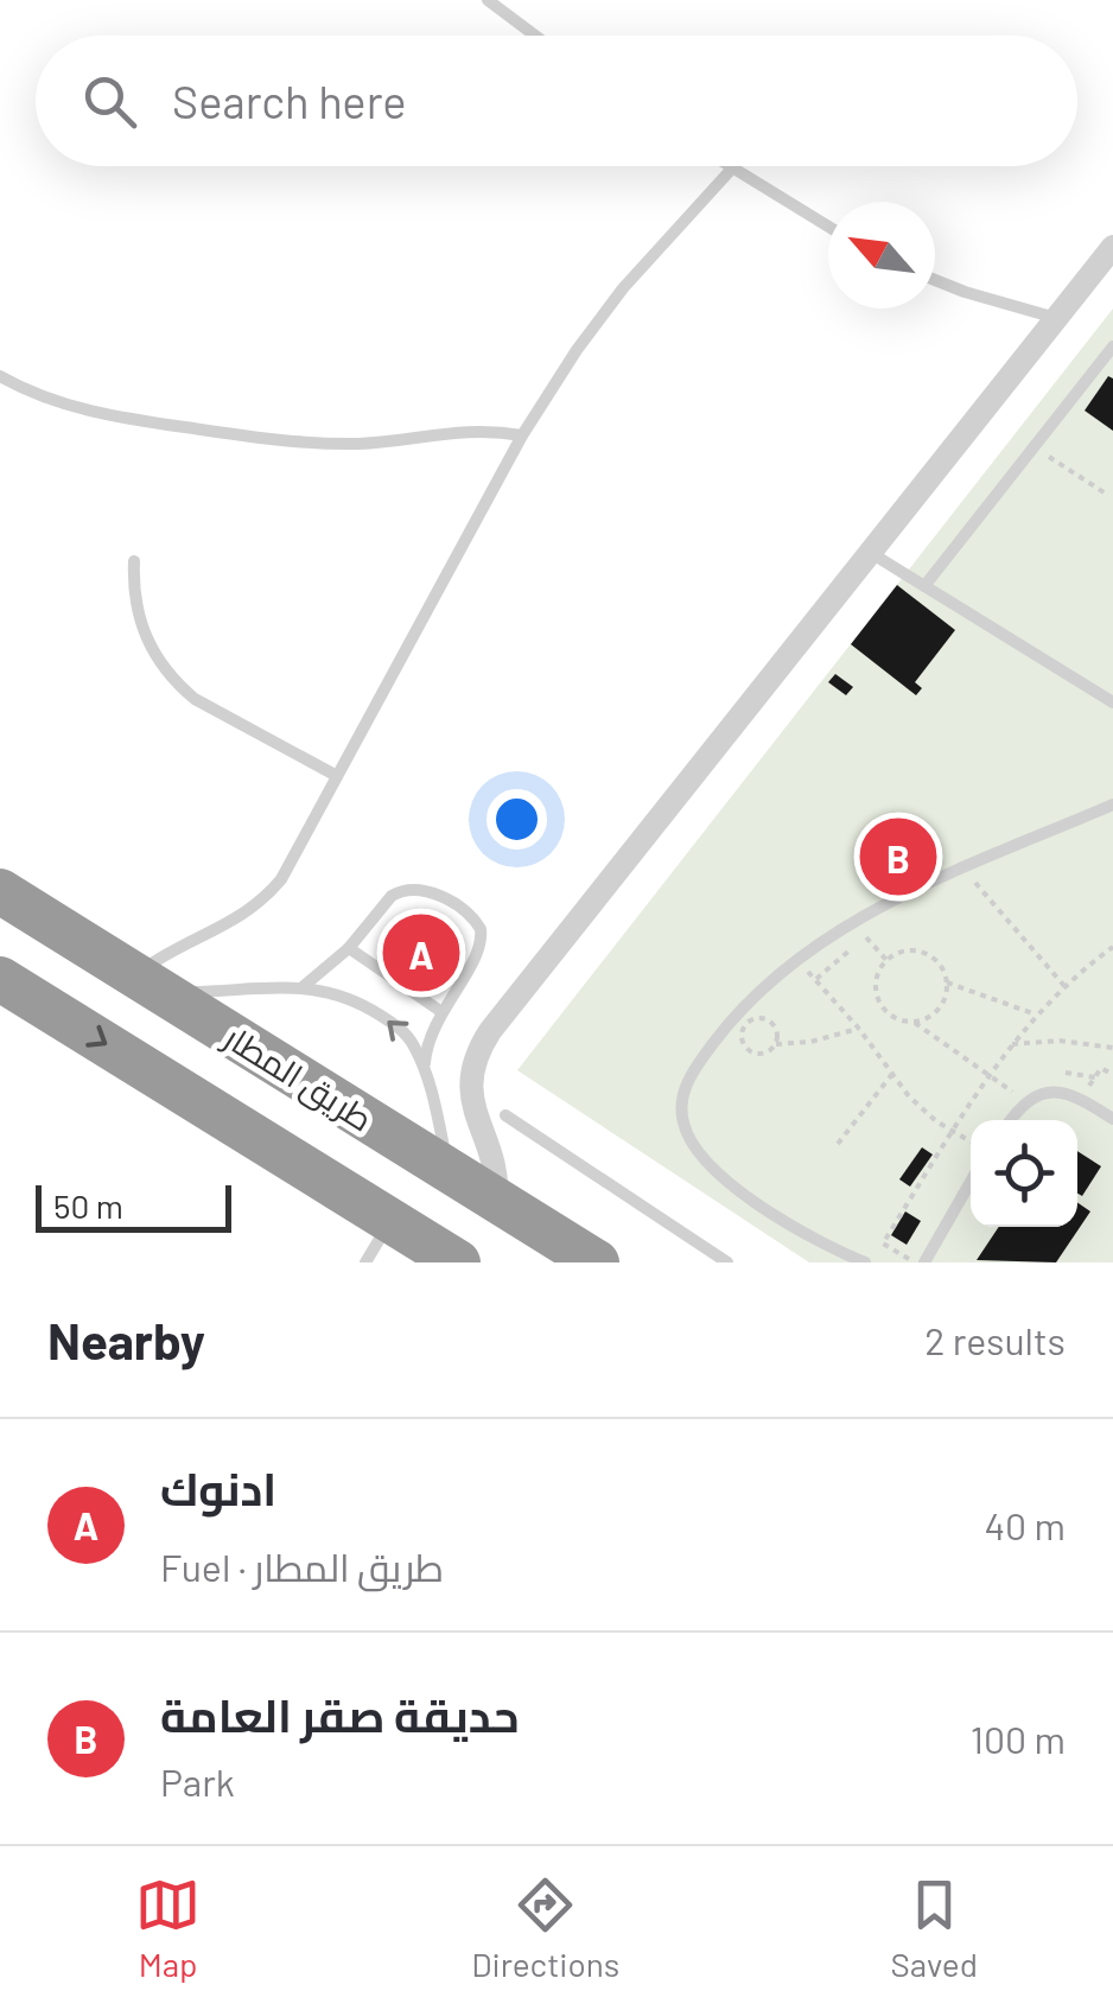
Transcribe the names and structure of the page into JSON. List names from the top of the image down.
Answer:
{
  "streets": {
    "highway": ["طريق المطار"]
  },
  "scale_bar": "50 m",
  "north": "top left",
  "page": {
    "search": "Search here",
    "pins": ["B", "A"],
    "scale": "50 m",
    "heading": ["Nearby", "2 results"],
    "list": [
      {
        "mark": "A",
        "name": "ادنوك",
        "note": "Fuel · طريق المطار",
        "value": "40 m"
      },
      {
        "mark": "B",
        "name": "حديقة صقر العامة",
        "note": "Park",
        "value": "100 m"
      }
    ],
    "nav": ["Map", "Directions", "Saved"]
  }
}
